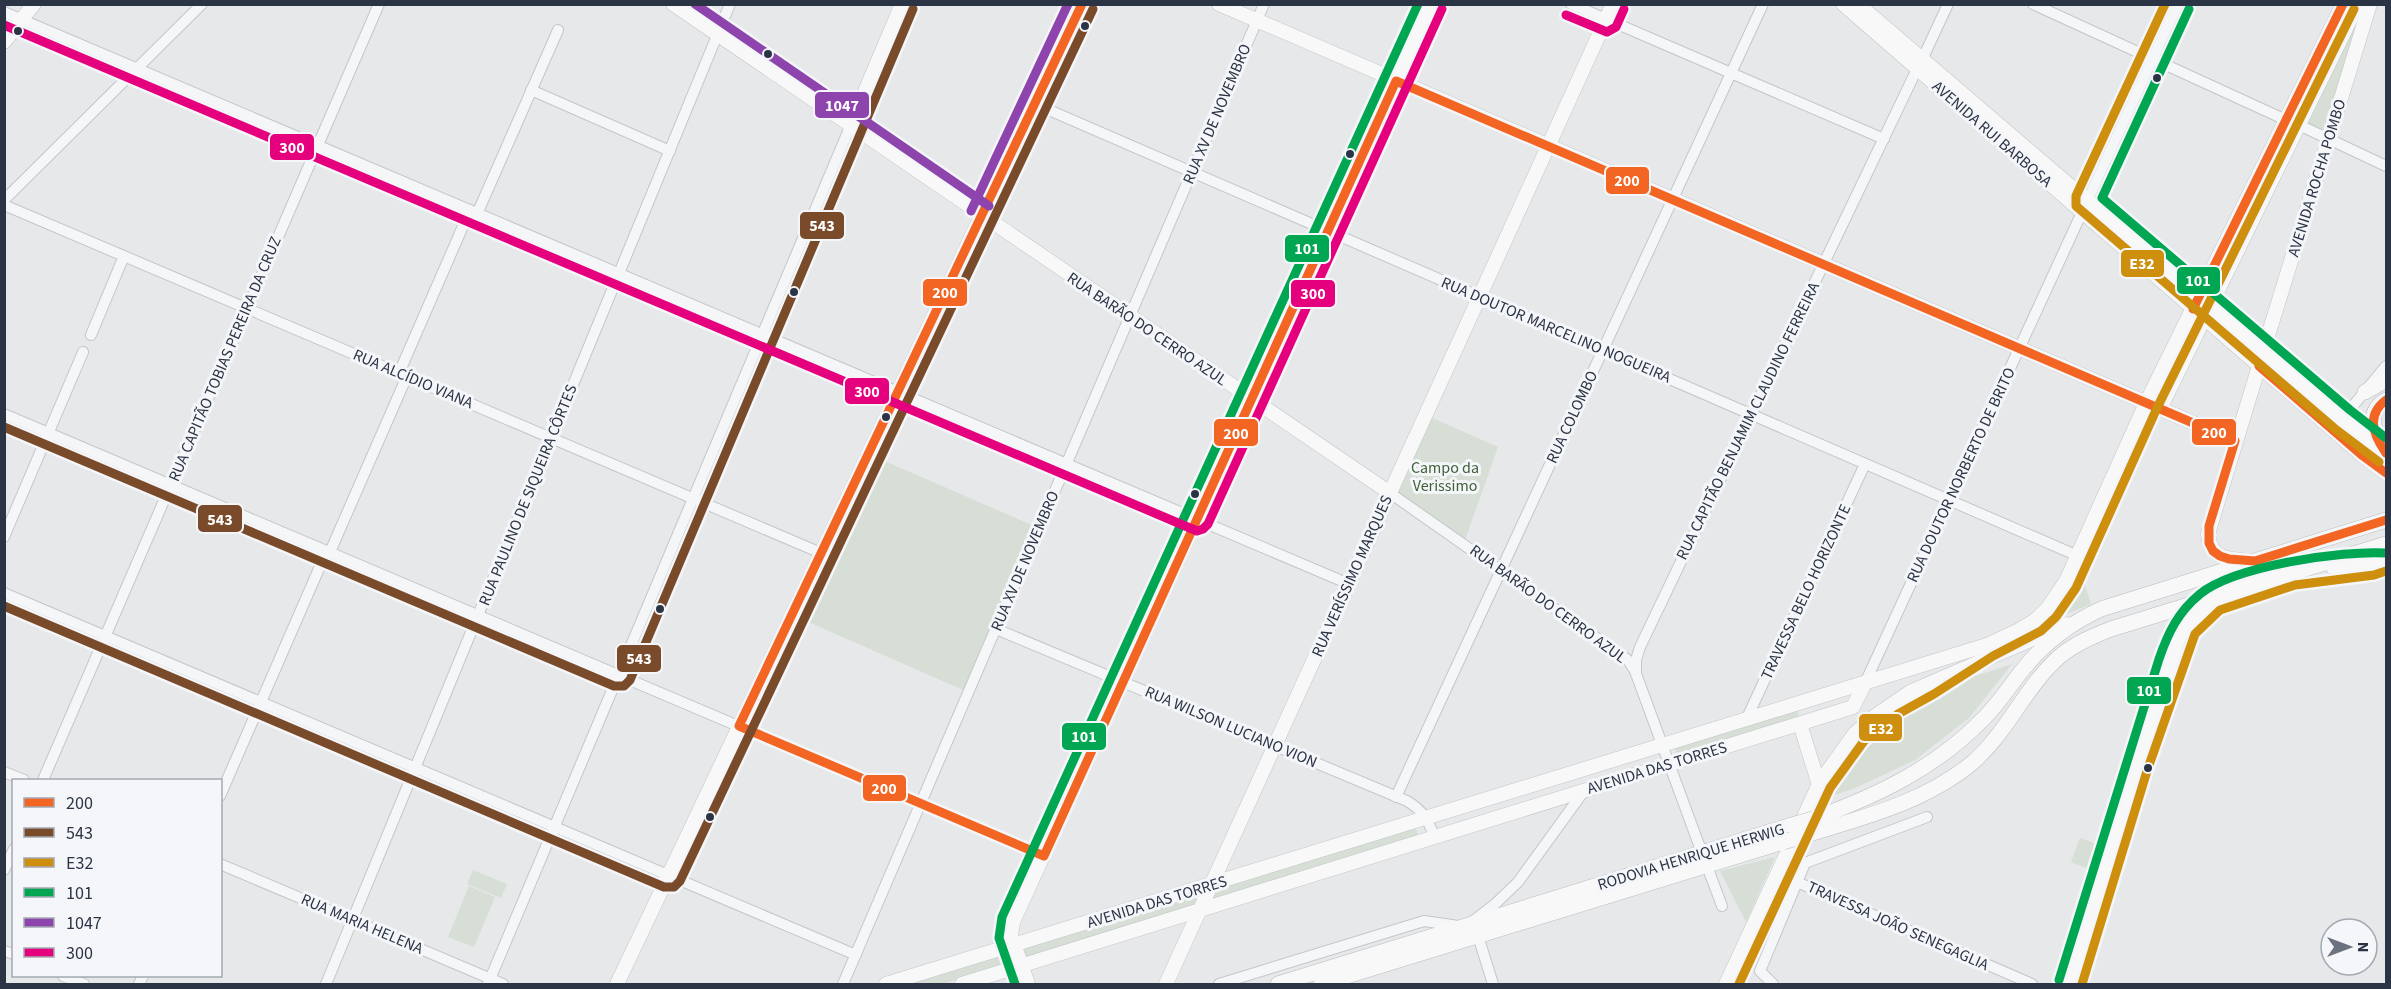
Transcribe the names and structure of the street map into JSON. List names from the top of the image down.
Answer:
{
  "streets": {
    "highway": ["RODOVIA HENRIQUE HERWIG"],
    "main road": [
      "AVENIDA RUI BARBOSA",
      "AVENIDA ROCHA POMBO",
      "RUA BARÃO DO CERRO AZUL",
      "RUA VERÍSSIMO MARQUES",
      "AVENIDA DAS TORRES"
    ],
    "street": [
      "RUA XV DE NOVEMBRO",
      "RUA DOUTOR MARCELINO NOGUEIRA",
      "RUA CAPITÃO TOBIAS PEREIRA DA CRUZ",
      "RUA ALCÍDIO VIANA",
      "RUA COLOMBO",
      "RUA CAPITÃO BENJAMIM CLAUDINO FERREIRA",
      "RUA DOUTOR NORBERTO DE BRITO",
      "RUA PAULINO DE SIQUEIRA CÔRTES",
      "TRAVESSA BELO HORIZONTE",
      "RUA WILSON LUCIANO VION",
      "RUA MARIA HELENA",
      "TRAVESSA JOÃO SENEGAGLIA"
    ]
  },
  "crossings": [
    ["RUA XV DE NOVEMBRO", "RUA BARÃO DO CERRO AZUL"],
    ["RUA XV DE NOVEMBRO", "RUA DOUTOR MARCELINO NOGUEIRA"],
    ["RUA XV DE NOVEMBRO", "RUA WILSON LUCIANO VION"],
    ["AVENIDA RUI BARBOSA", "AVENIDA ROCHA POMBO"],
    ["AVENIDA RUI BARBOSA", "RUA CAPITÃO BENJAMIM CLAUDINO FERREIRA"],
    ["AVENIDA RUI BARBOSA", "RUA DOUTOR NORBERTO DE BRITO"],
    ["RUA BARÃO DO CERRO AZUL", "RUA COLOMBO"],
    ["RUA BARÃO DO CERRO AZUL", "RUA CAPITÃO BENJAMIM CLAUDINO FERREIRA"],
    ["RUA BARÃO DO CERRO AZUL", "RUA PAULINO DE SIQUEIRA CÔRTES"],
    ["RUA BARÃO DO CERRO AZUL", "RUA VERÍSSIMO MARQUES"],
    ["RUA BARÃO DO CERRO AZUL", "AVENIDA DAS TORRES"],
    ["RUA BARÃO DO CERRO AZUL", "RODOVIA HENRIQUE HERWIG"],
    ["RUA DOUTOR MARCELINO NOGUEIRA", "RUA COLOMBO"],
    ["RUA DOUTOR MARCELINO NOGUEIRA", "RUA CAPITÃO BENJAMIM CLAUDINO FERREIRA"],
    ["RUA DOUTOR MARCELINO NOGUEIRA", "RUA DOUTOR NORBERTO DE BRITO"],
    ["RUA DOUTOR MARCELINO NOGUEIRA", "RUA VERÍSSIMO MARQUES"],
    ["RUA DOUTOR MARCELINO NOGUEIRA", "TRAVESSA BELO HORIZONTE"],
    ["RUA CAPITÃO TOBIAS PEREIRA DA CRUZ", "RUA ALCÍDIO VIANA"],
    ["RUA ALCÍDIO VIANA", "RUA PAULINO DE SIQUEIRA CÔRTES"],
    ["RUA COLOMBO", "RUA WILSON LUCIANO VION"],
    ["RUA DOUTOR NORBERTO DE BRITO", "AVENIDA DAS TORRES"],
    ["RUA PAULINO DE SIQUEIRA CÔRTES", "RUA MARIA HELENA"],
    ["RUA VERÍSSIMO MARQUES", "RUA WILSON LUCIANO VION"],
    ["RUA VERÍSSIMO MARQUES", "AVENIDA DAS TORRES"],
    ["TRAVESSA BELO HORIZONTE", "AVENIDA DAS TORRES"],
    ["RUA WILSON LUCIANO VION", "AVENIDA DAS TORRES"]
  ],
  "parks": ["Campo da Verissimo"],
  "lines": [
    "transit line 200",
    "transit line E32",
    "transit line 101",
    "transit line 1047",
    "transit line 543",
    "transit line 300"
  ],
  "legend": [
    "200",
    "543",
    "E32",
    "101",
    "1047",
    "300"
  ],
  "north": "right"
}
